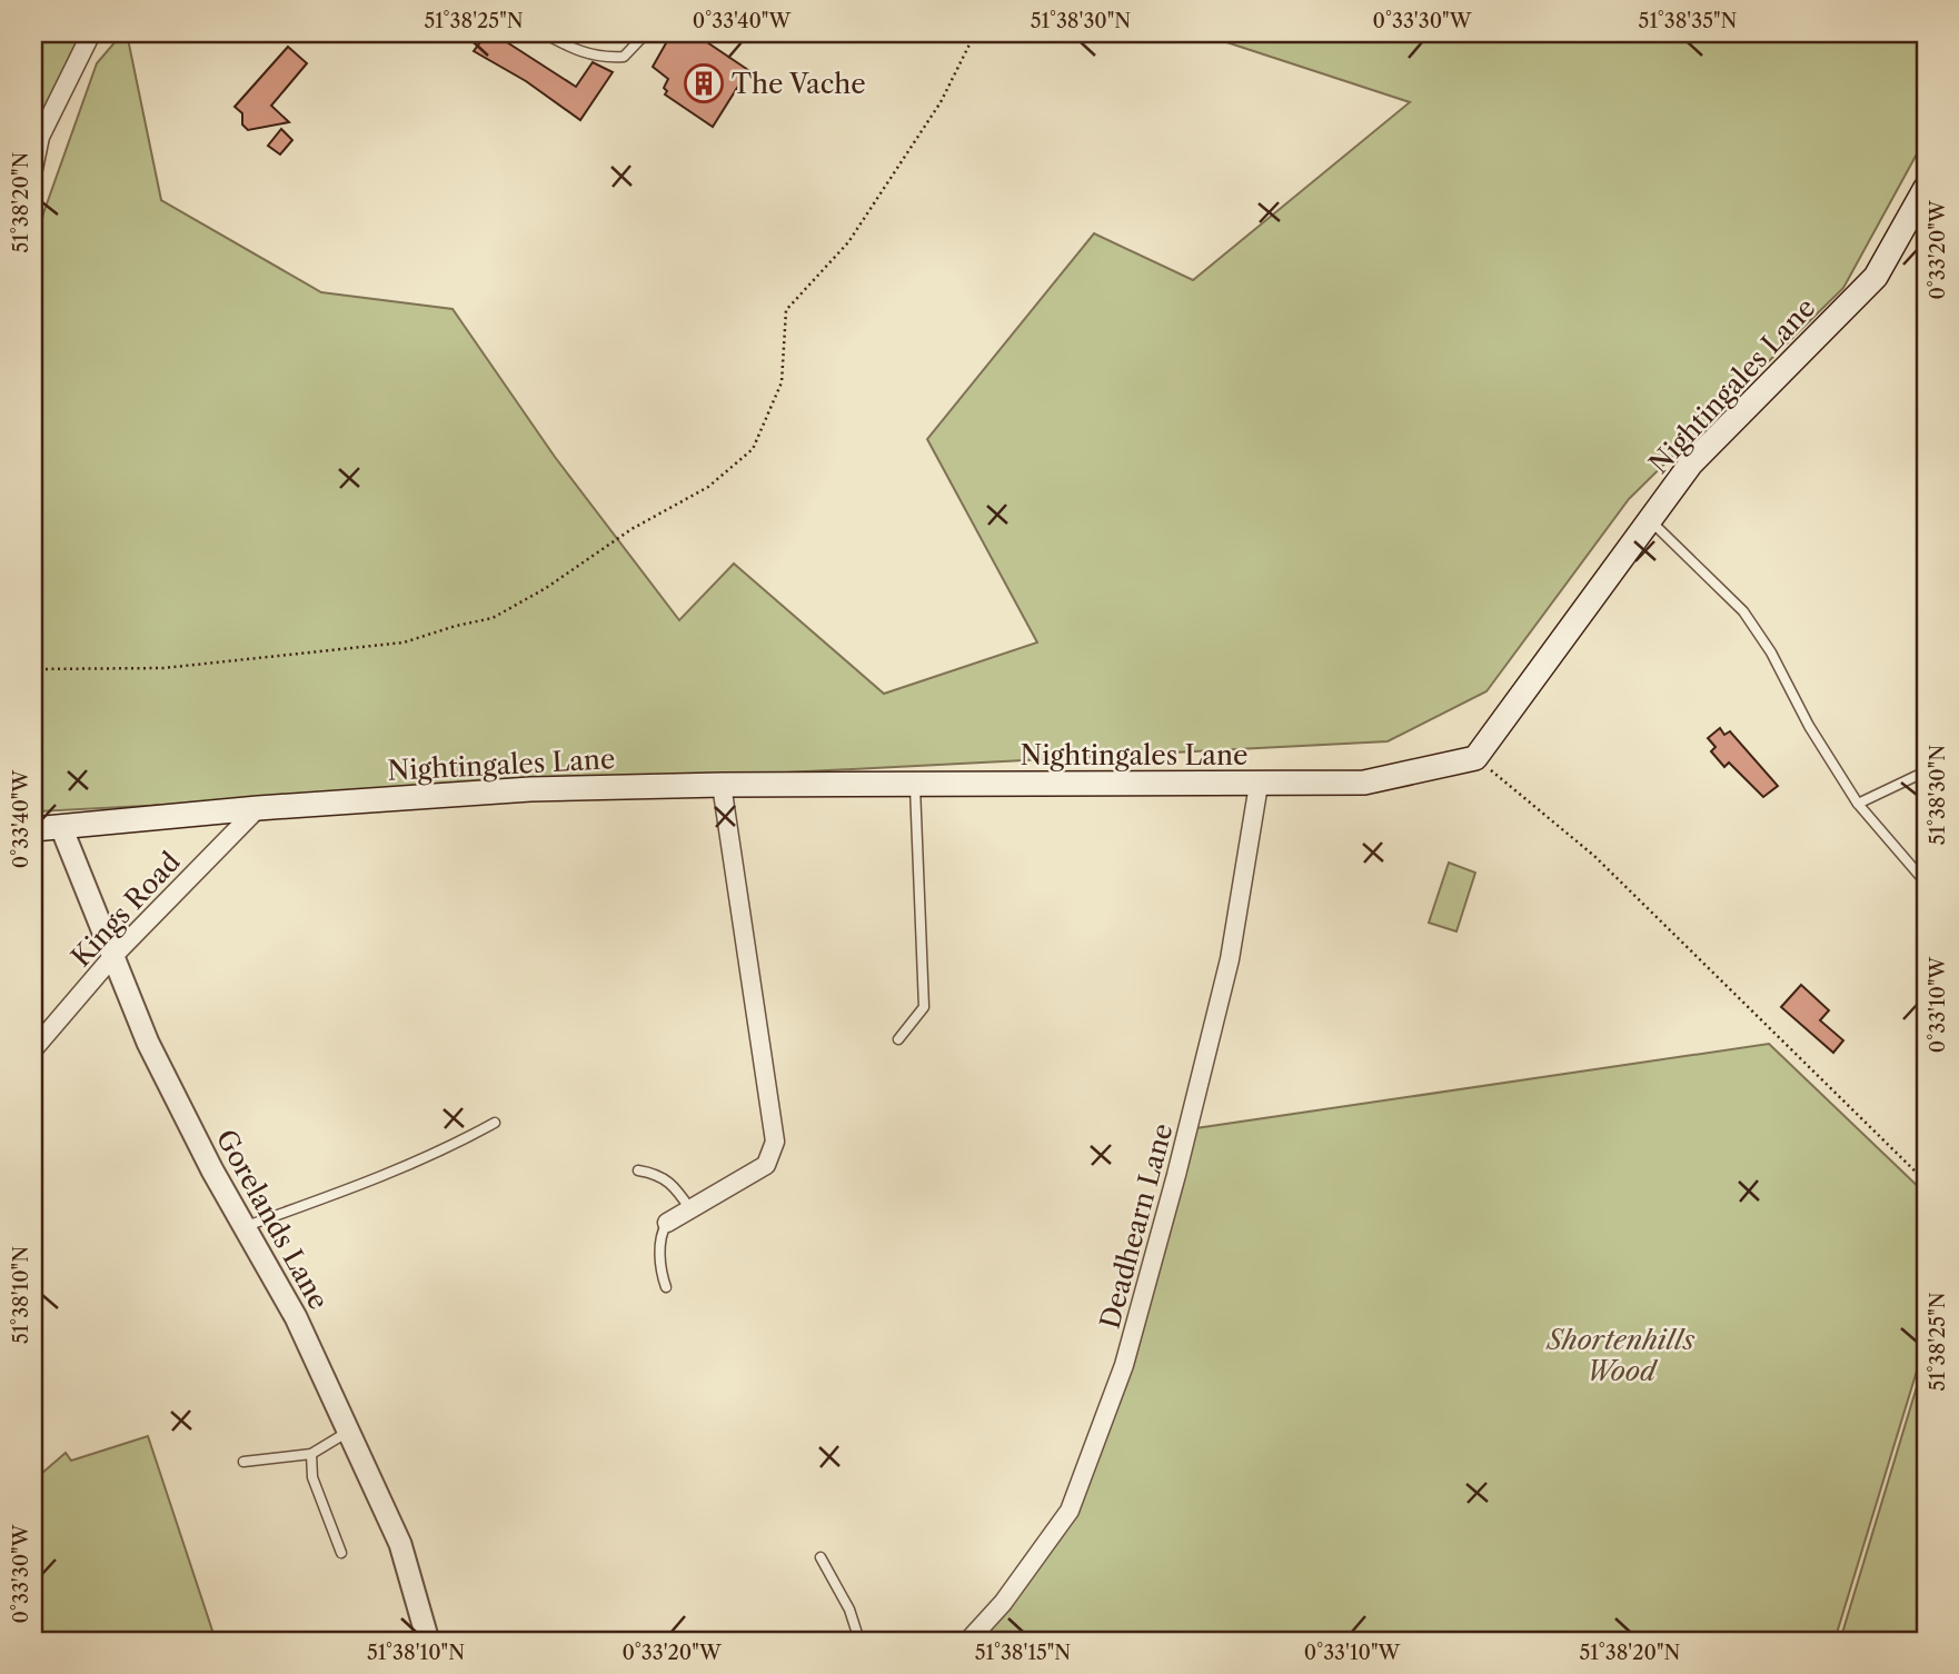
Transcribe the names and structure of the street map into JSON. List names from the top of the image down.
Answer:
{
  "streets": {
    "main road": ["Nightingales Lane"],
    "street": ["Kings Road", "Gorelands Lane", "Deadhearn Lane"]
  },
  "crossings": [
    ["Nightingales Lane", "Kings Road"],
    ["Nightingales Lane", "Gorelands Lane"],
    ["Nightingales Lane", "Deadhearn Lane"],
    ["Kings Road", "Gorelands Lane"]
  ],
  "parks": ["Shortenhills Wood"],
  "places": {
    "building": ["The Vache"]
  },
  "coordinates": [
    "51°38'25\"N",
    "0°33'40\"W",
    "51°38'30\"N",
    "0°33'30\"W",
    "51°38'35\"N",
    "51°38'20\"N",
    "0°33'20\"W",
    "0°33'10\"W",
    "51°38'10\"N",
    "51°38'15\"N"
  ]
}
